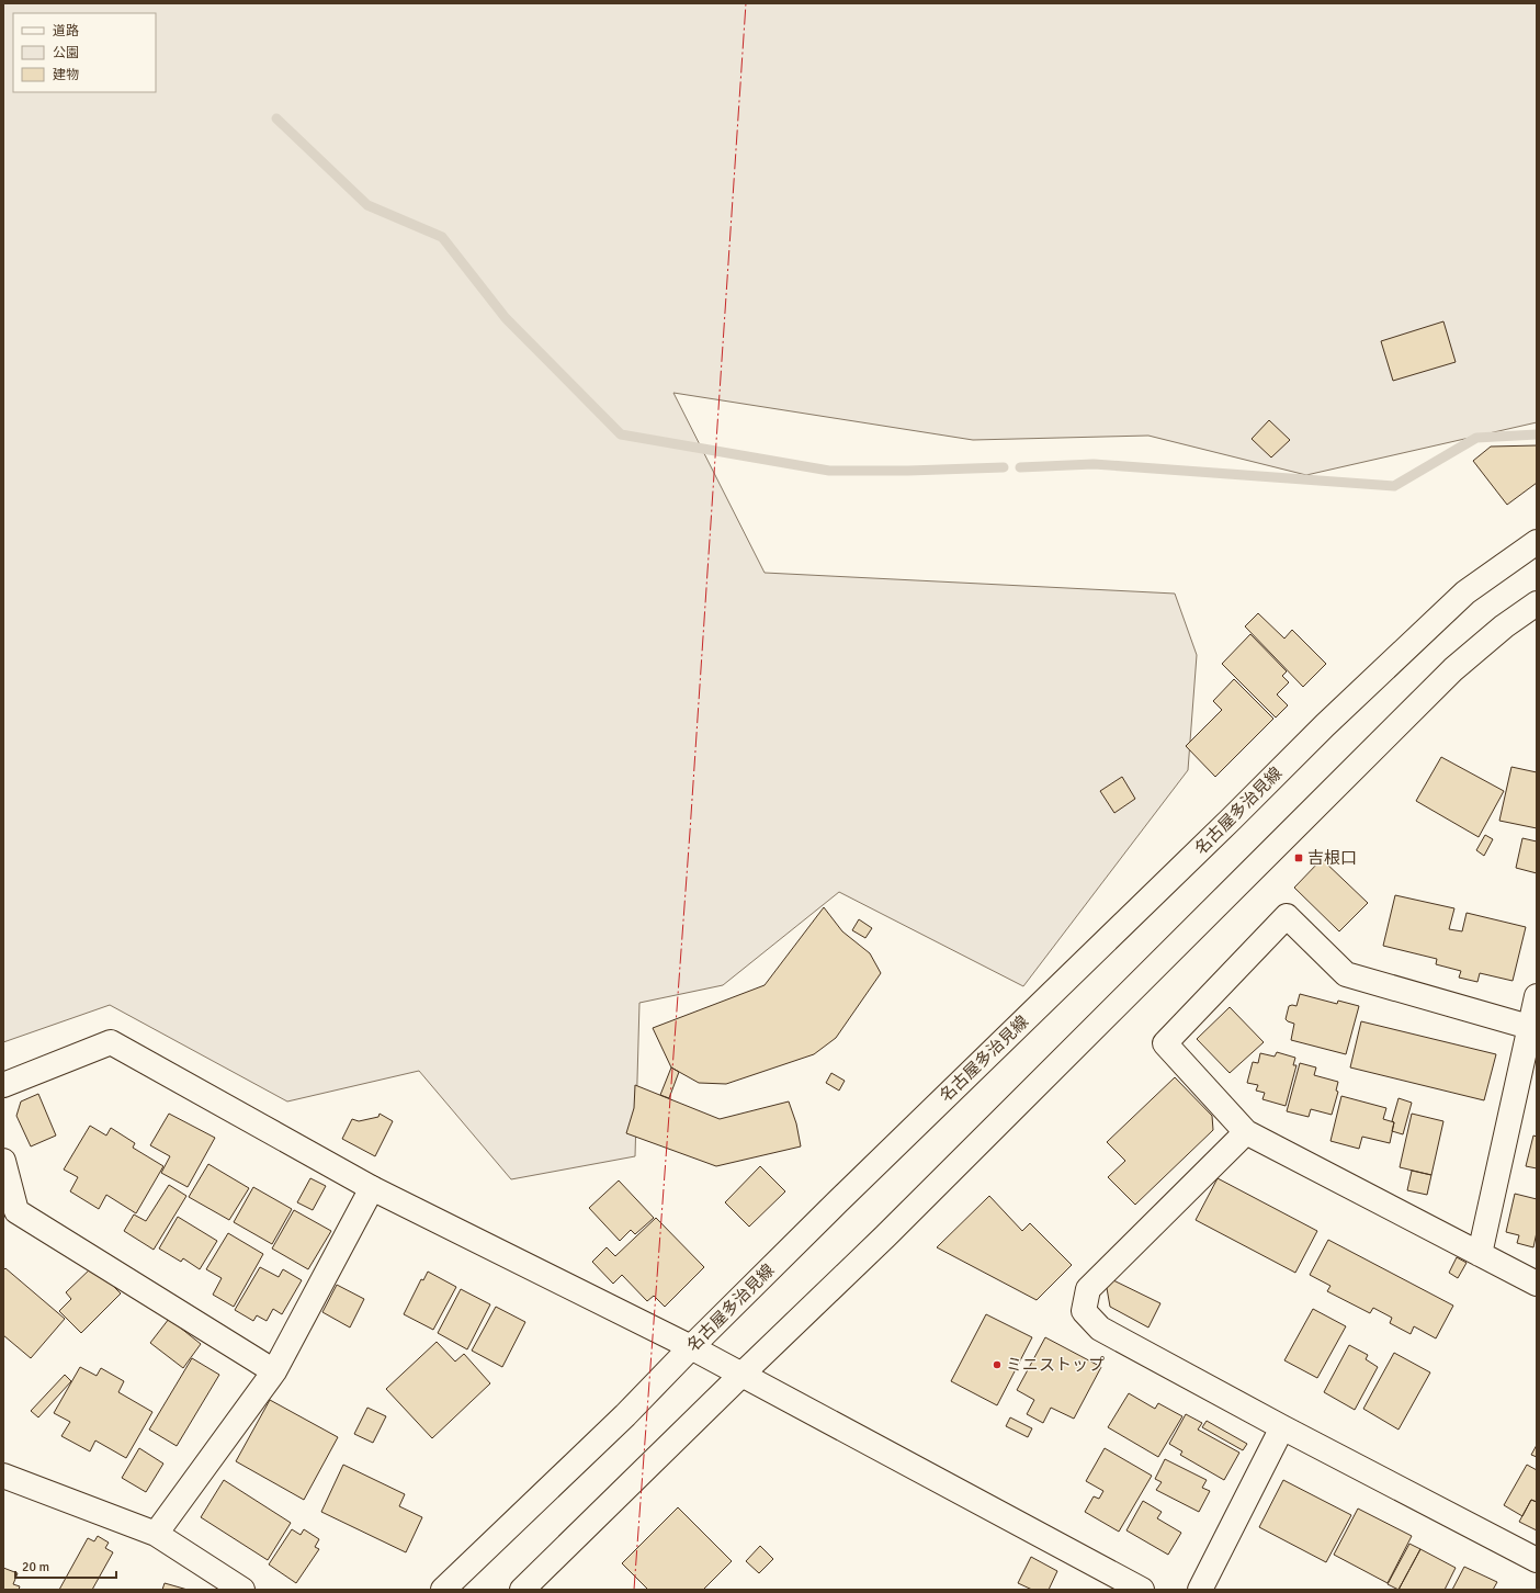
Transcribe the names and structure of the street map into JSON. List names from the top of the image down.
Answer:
{
  "streets": {
    "street": ["名古屋多治見線"]
  },
  "places": {
    "transit": ["吉根口"],
    "other": ["ミニストップ"]
  },
  "legend": ["道路", "公園", "建物"],
  "scale_bar": "20 m"
}
